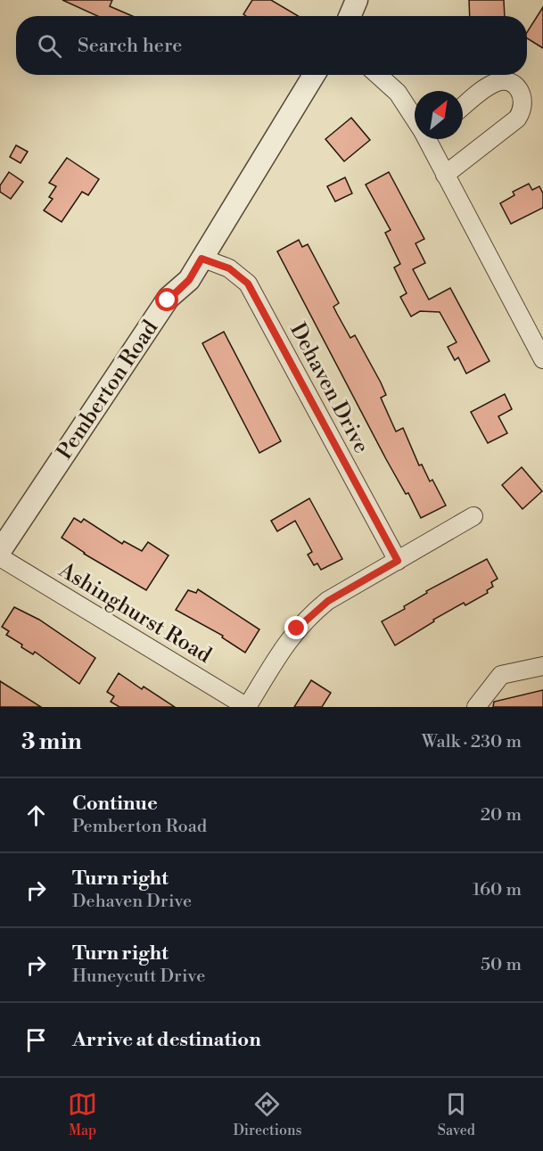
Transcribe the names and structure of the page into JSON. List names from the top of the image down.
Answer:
{
  "streets": {
    "street": ["Dehaven Drive", "Pemberton Road", "Ashinghurst Road"]
  },
  "crossings": [
    ["Dehaven Drive", "Pemberton Road"]
  ],
  "north": "top right",
  "page": {
    "search": "Search here",
    "heading": ["3 min", "Walk · 230 m"],
    "list": [
      ["Continue", "Pemberton Road", "20 m"],
      ["Turn right", "Dehaven Drive", "160 m"],
      ["Turn right", "Huneycutt Drive", "50 m"],
      "Arrive at destination"
    ],
    "nav": ["Map", "Directions", "Saved"]
  }
}
